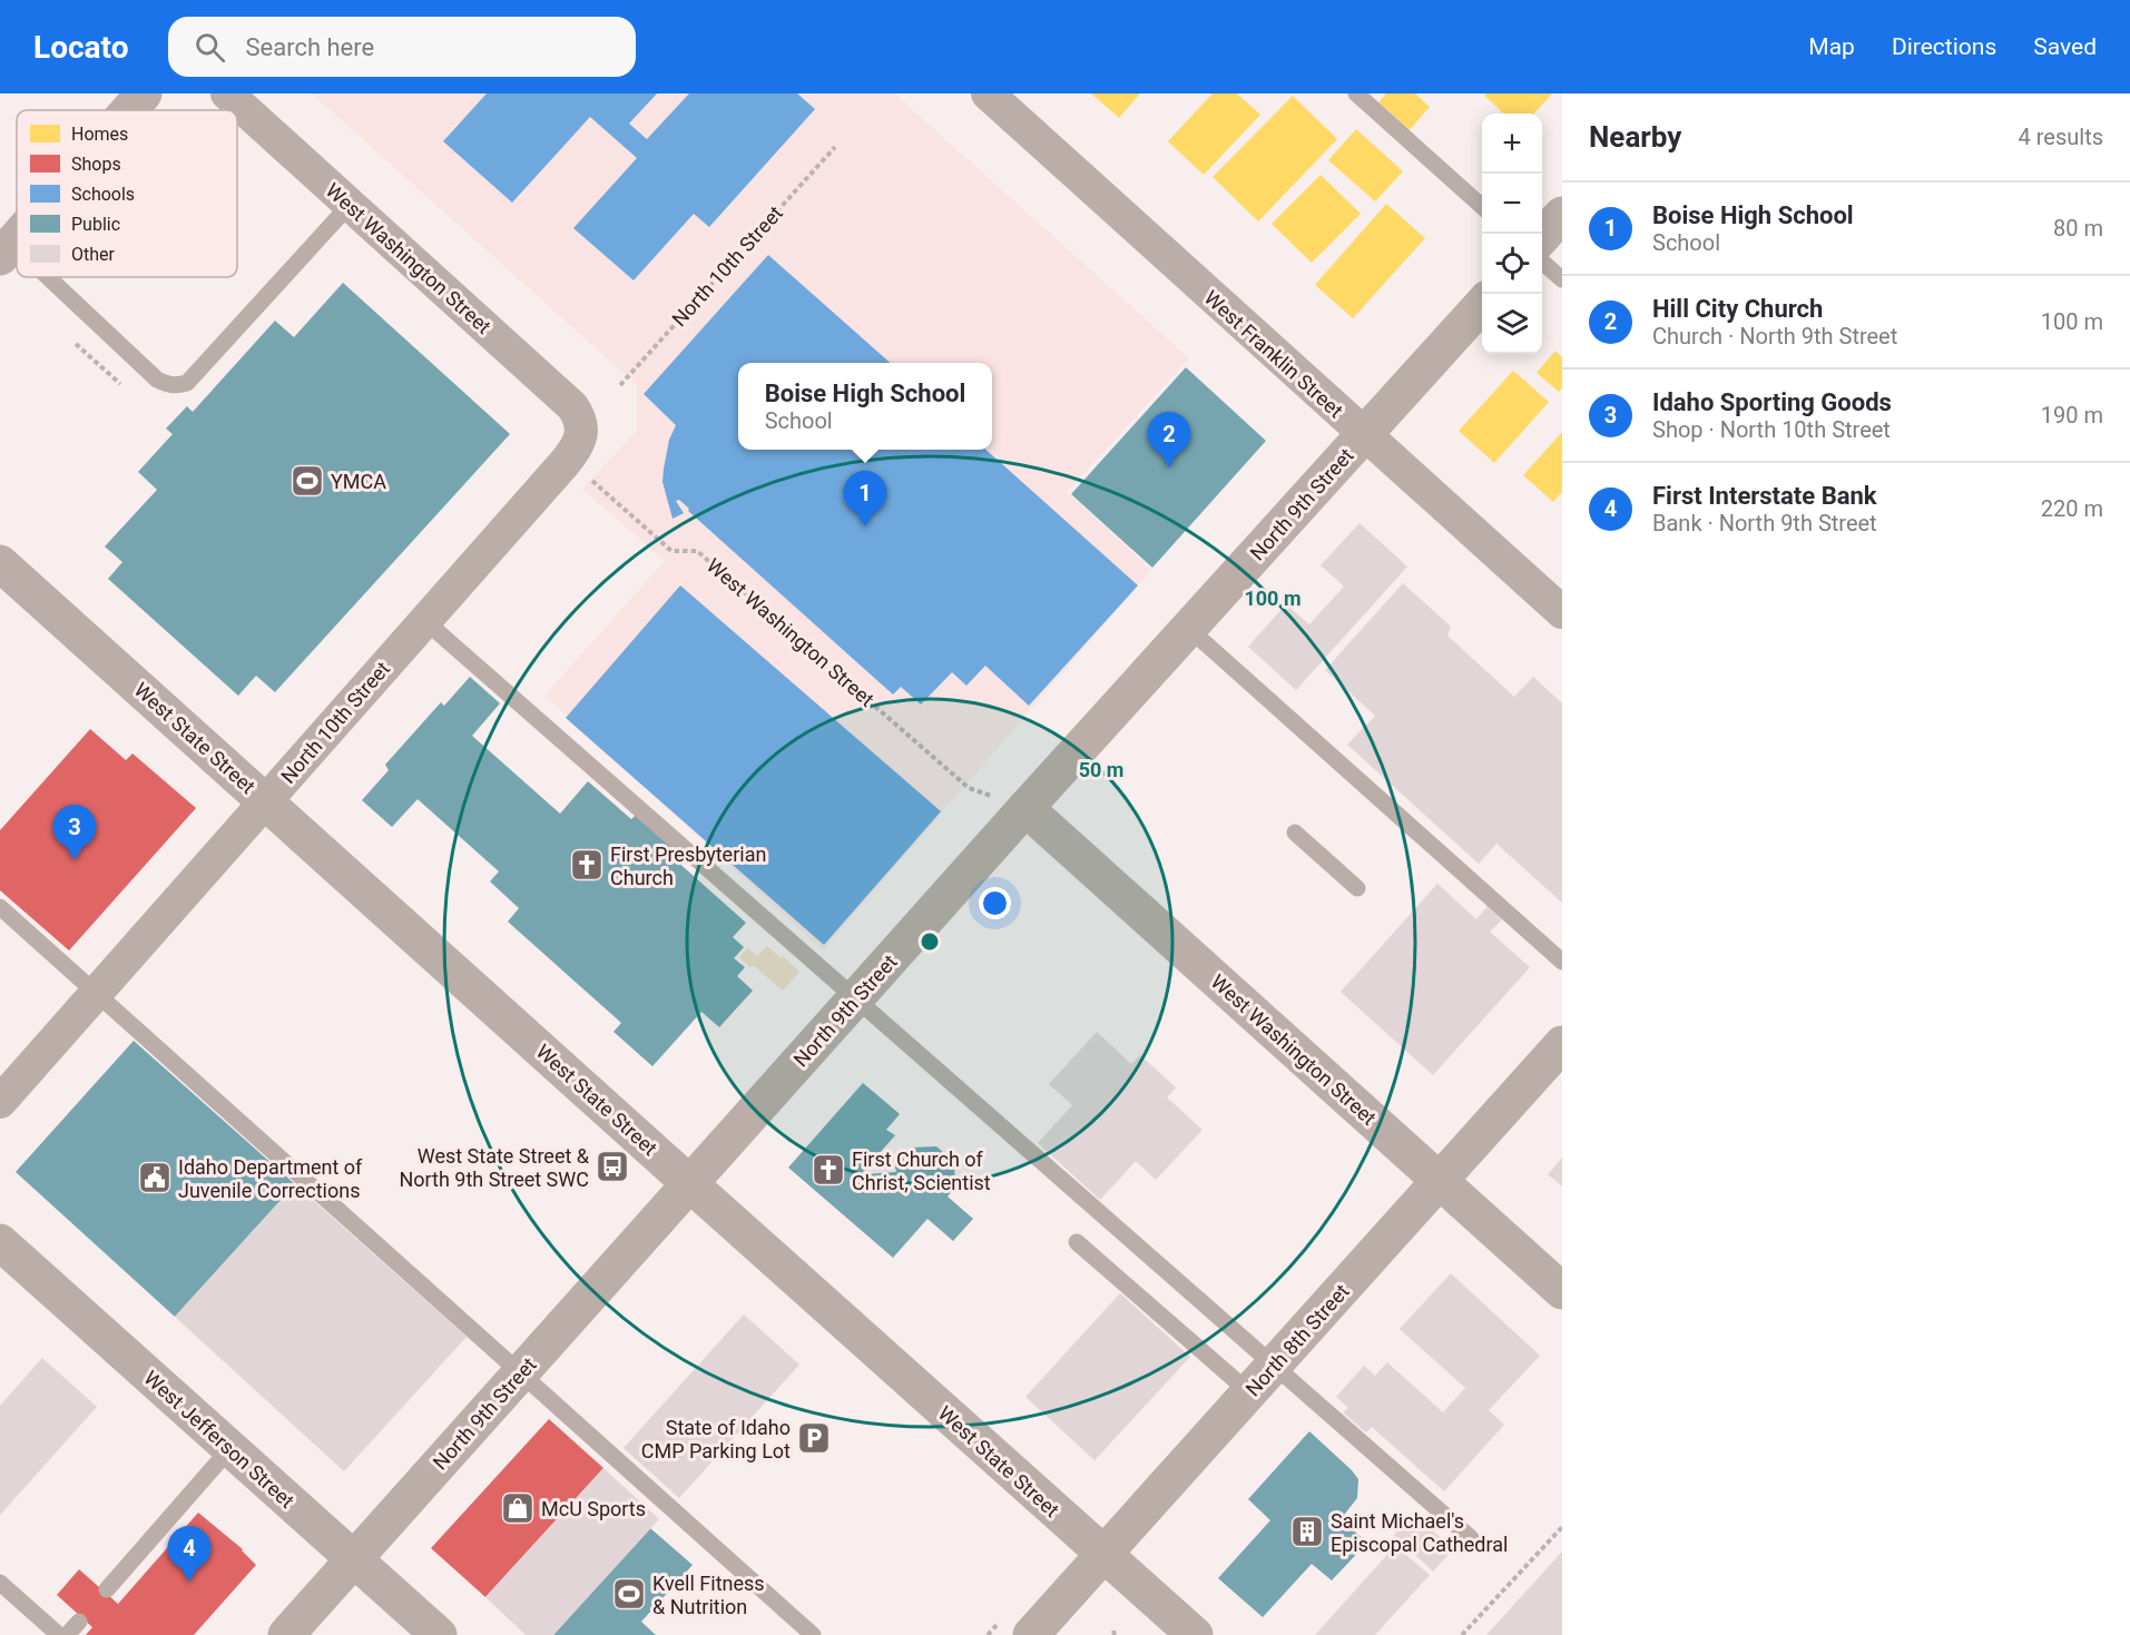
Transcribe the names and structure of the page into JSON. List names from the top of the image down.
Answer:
{
  "streets": {
    "main road": ["North 9th Street", "West State Street"],
    "street": [
      "West Washington Street",
      "North 10th Street",
      "West Franklin Street",
      "North 8th Street",
      "West Jefferson Street"
    ]
  },
  "crossings": [
    ["West Washington Street", "North 10th Street"],
    ["West Washington Street", "North 9th Street"],
    ["West Washington Street", "North 8th Street"],
    ["North 10th Street", "West State Street"],
    ["West Franklin Street", "North 9th Street"],
    ["North 9th Street", "West State Street"],
    ["North 9th Street", "West Jefferson Street"],
    ["West State Street", "North 8th Street"]
  ],
  "places": {
    "sports": ["YMCA", "Kvell Fitness & Nutrition"],
    "church": ["First Presbyterian Church", "First Church of Christ, Scientist"],
    "bus stop": ["West State Street & North 9th Street SWC"],
    "public building": ["Idaho Department of Juvenile Corrections"],
    "parking": ["State of Idaho CMP Parking Lot"],
    "shop": ["McU Sports"],
    "building": ["Saint Michael's Episcopal Cathedral"]
  },
  "legend": [
    "Homes",
    "Shops",
    "Schools",
    "Public",
    "Other"
  ],
  "page": {
    "header": "Locato",
    "search": "Search here",
    "nav": ["Map", "Directions", "Saved"],
    "heading": ["Nearby", "4 results"],
    "map_buttons": ["+", "−"],
    "list": [
      {
        "mark": "1",
        "name": "Boise High School",
        "note": "School",
        "value": "80 m"
      },
      {
        "mark": "2",
        "name": "Hill City Church",
        "note": "Church · North 9th Street",
        "value": "100 m"
      },
      {
        "mark": "3",
        "name": "Idaho Sporting Goods",
        "note": "Shop · North 10th Street",
        "value": "190 m"
      },
      {
        "mark": "4",
        "name": "First Interstate Bank",
        "note": "Bank · North 9th Street",
        "value": "220 m"
      }
    ],
    "popup": ["Boise High School", "School"],
    "pins": [
      "2",
      "1",
      "3",
      "4"
    ]
  },
  "rings": ["100 m", "50 m"]
}
